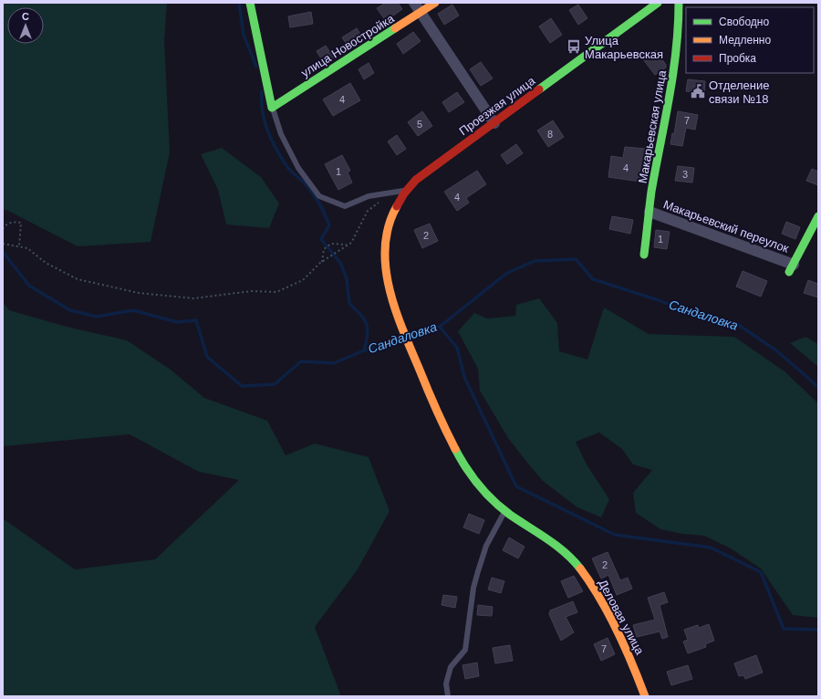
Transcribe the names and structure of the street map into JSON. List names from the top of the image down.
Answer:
{
  "streets": {
    "street": [
      "улица Новостройка",
      "Проезжая улица",
      "Макарьевская улица",
      "Макарьевский переулок",
      "Деловая улица"
    ]
  },
  "crossings": [
    ["Проезжая улица", "Деловая улица"],
    ["Макарьевская улица", "Макарьевский переулок"]
  ],
  "water": ["Сандаловка"],
  "places": {
    "bus stop": ["Улица Макарьевская"],
    "public building": ["Отделение связи №18"]
  },
  "house_numbers": [
    "4",
    "7",
    "5",
    "8",
    "4",
    "1",
    "3",
    "4",
    "2",
    "1",
    "2",
    "7"
  ],
  "legend": ["Свободно", "Медленно", "Пробка"],
  "north": "top"
}
